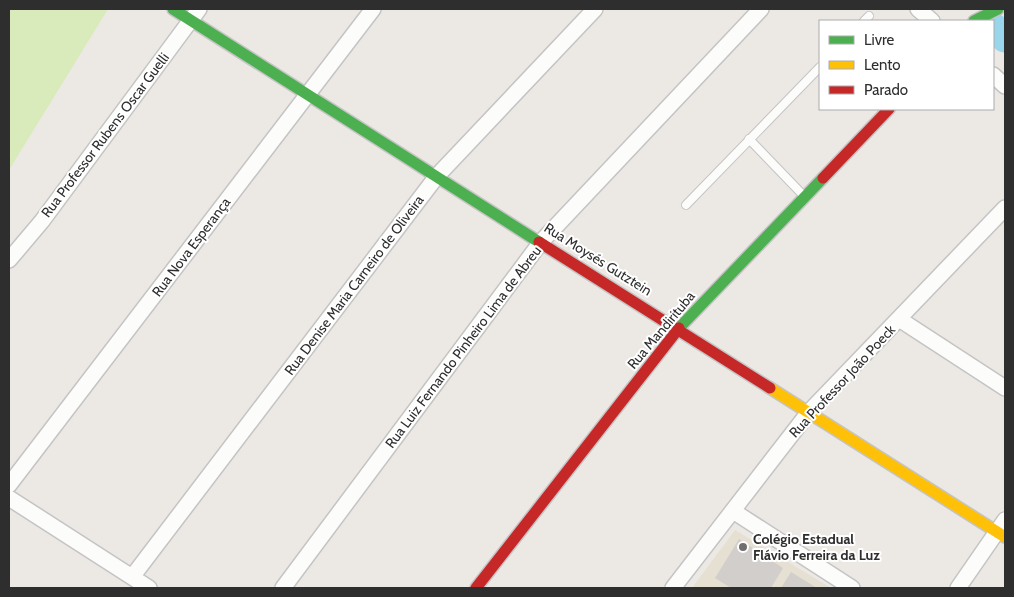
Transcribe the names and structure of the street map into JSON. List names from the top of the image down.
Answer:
{
  "streets": {
    "street": [
      "Rua Professor Rubens Oscar Guelli",
      "Rua Nova Esperança",
      "Rua Moysés Gutztein",
      "Rua Denise Maria Carneiro de Oliveira",
      "Rua Mandirituba",
      "Rua Luiz Fernando Pinheiro Lima de Abreu",
      "Rua Professor João Poeck"
    ]
  },
  "crossings": [
    ["Rua Professor Rubens Oscar Guelli", "Rua Moysés Gutztein"],
    ["Rua Nova Esperança", "Rua Moysés Gutztein"],
    ["Rua Moysés Gutztein", "Rua Denise Maria Carneiro de Oliveira"],
    ["Rua Moysés Gutztein", "Rua Mandirituba"],
    ["Rua Moysés Gutztein", "Rua Luiz Fernando Pinheiro Lima de Abreu"],
    ["Rua Moysés Gutztein", "Rua Professor João Poeck"]
  ],
  "places": ["Colégio Estadual Flávio Ferreira da Luz"],
  "legend": ["Livre", "Lento", "Parado"]
}
